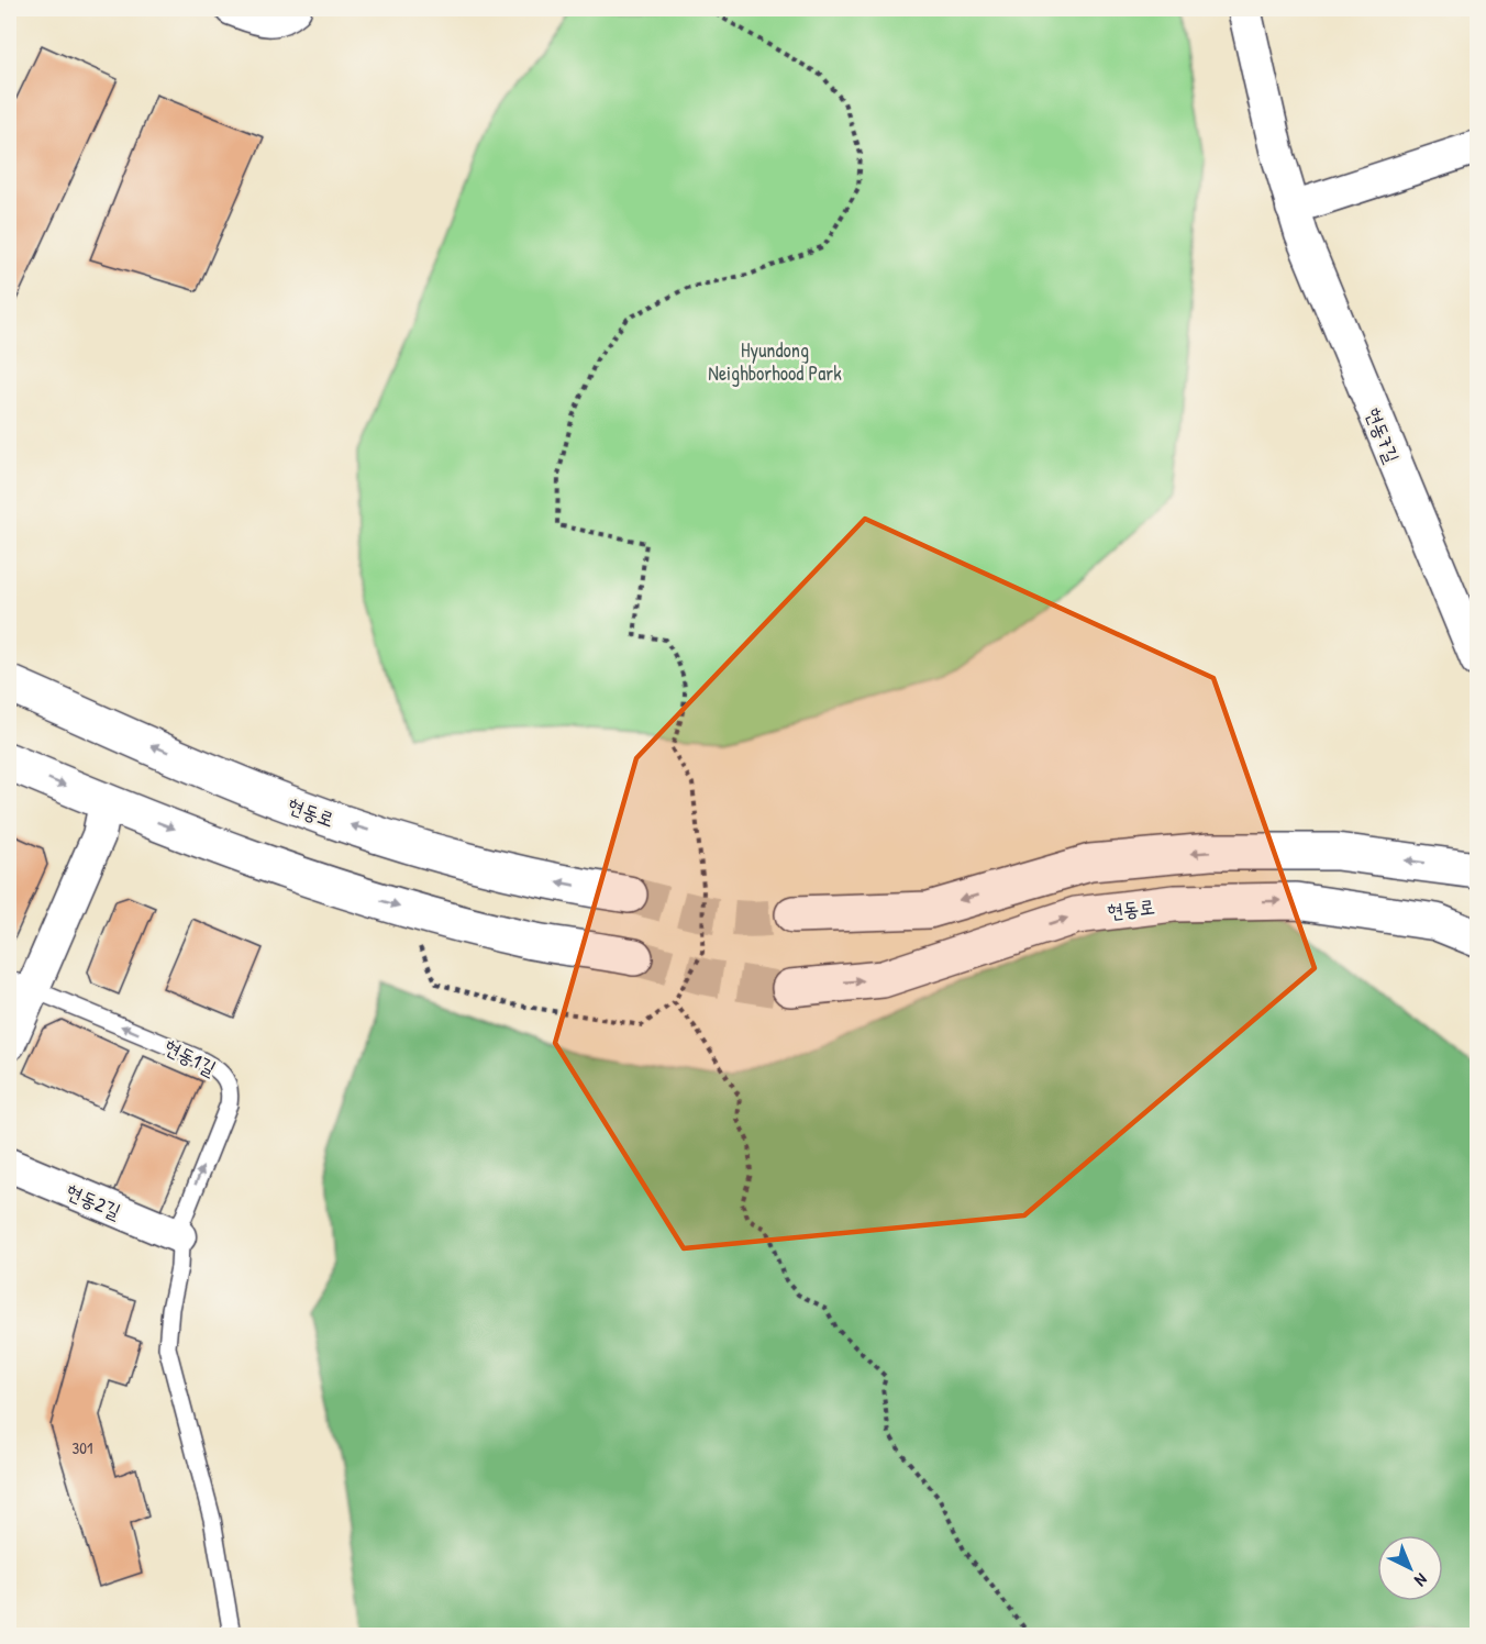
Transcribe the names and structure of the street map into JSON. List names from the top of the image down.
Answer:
{
  "streets": {
    "main road": ["현동로"],
    "street": ["현동7길", "현동2길"],
    "lane": ["현동1길"]
  },
  "crossings": [
    ["현동1길", "현동2길"]
  ],
  "parks": ["Hyundong Neighborhood Park"],
  "house_numbers": ["301"],
  "north": "bottom right"
}
